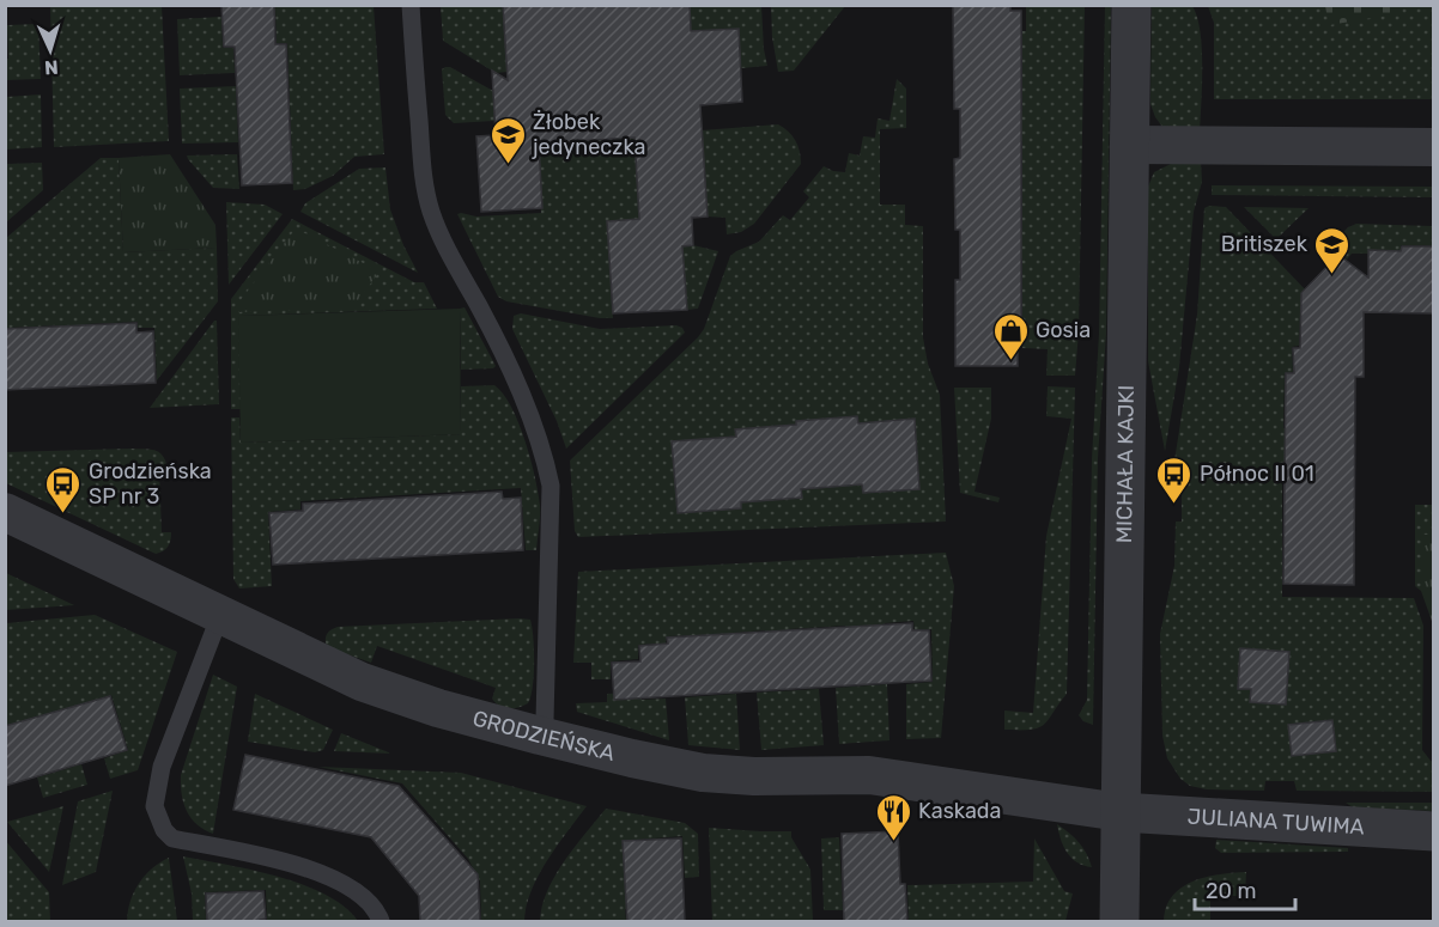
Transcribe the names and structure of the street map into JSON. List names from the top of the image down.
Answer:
{
  "streets": {
    "street": ["MICHAŁA KAJKI", "GRODZIEŃSKA", "JULIANA TUWIMA"]
  },
  "crossings": [
    ["MICHAŁA KAJKI", "GRODZIEŃSKA"],
    ["MICHAŁA KAJKI", "JULIANA TUWIMA"],
    ["GRODZIEŃSKA", "JULIANA TUWIMA"]
  ],
  "places": {
    "school or university": ["Żłobek jedyneczka", "Britiszek"],
    "shop": ["Gosia"],
    "bus stop": ["Północ II 01", "Grodzieńska SP nr 3"],
    "restaurant": ["Kaskada"]
  },
  "scale_bar": "20 m",
  "north": "bottom"
}
